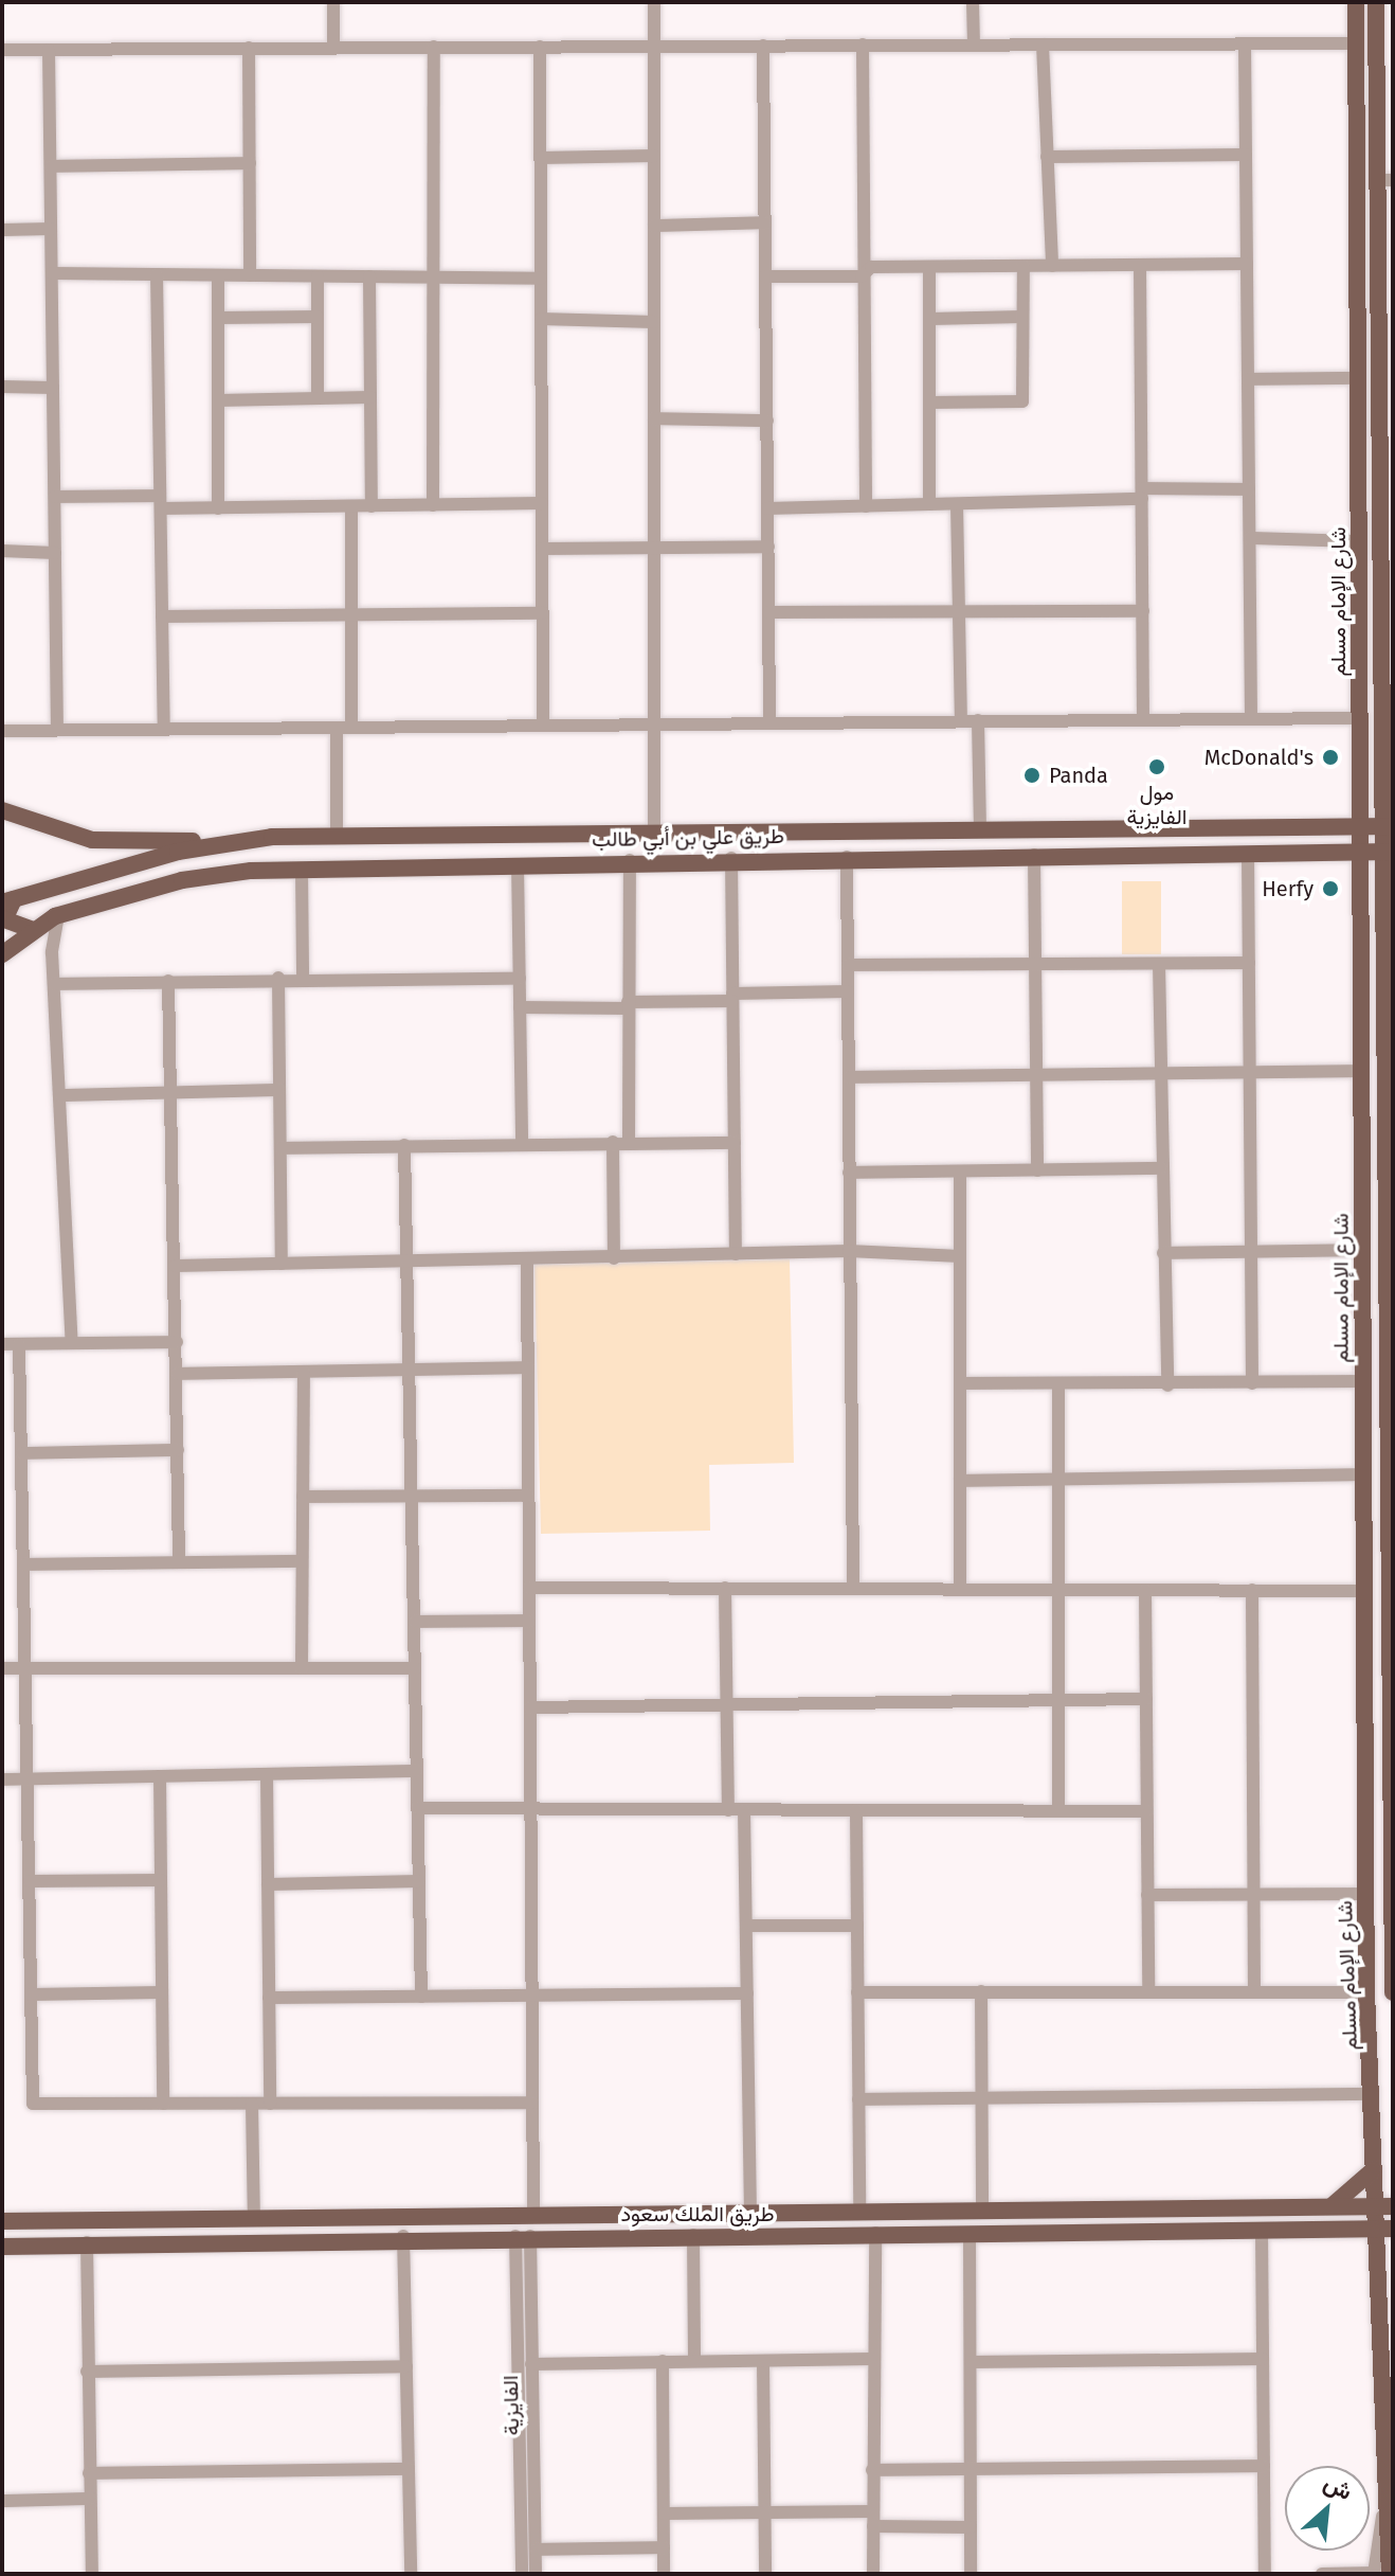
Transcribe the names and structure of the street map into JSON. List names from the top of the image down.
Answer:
{
  "streets": {
    "main road": ["شارع الإمام مسلم", "طريق علي بن أبي طالب", "طريق الملك سعود"],
    "street": ["الفايزية"]
  },
  "crossings": [
    ["شارع الإمام مسلم", "طريق علي بن أبي طالب"],
    ["شارع الإمام مسلم", "طريق الملك سعود"],
    ["طريق الملك سعود", "الفايزية"]
  ],
  "places": [
    "McDonald's",
    "مول الفايزية",
    "Panda",
    "Herfy"
  ],
  "north": "top right"
}
